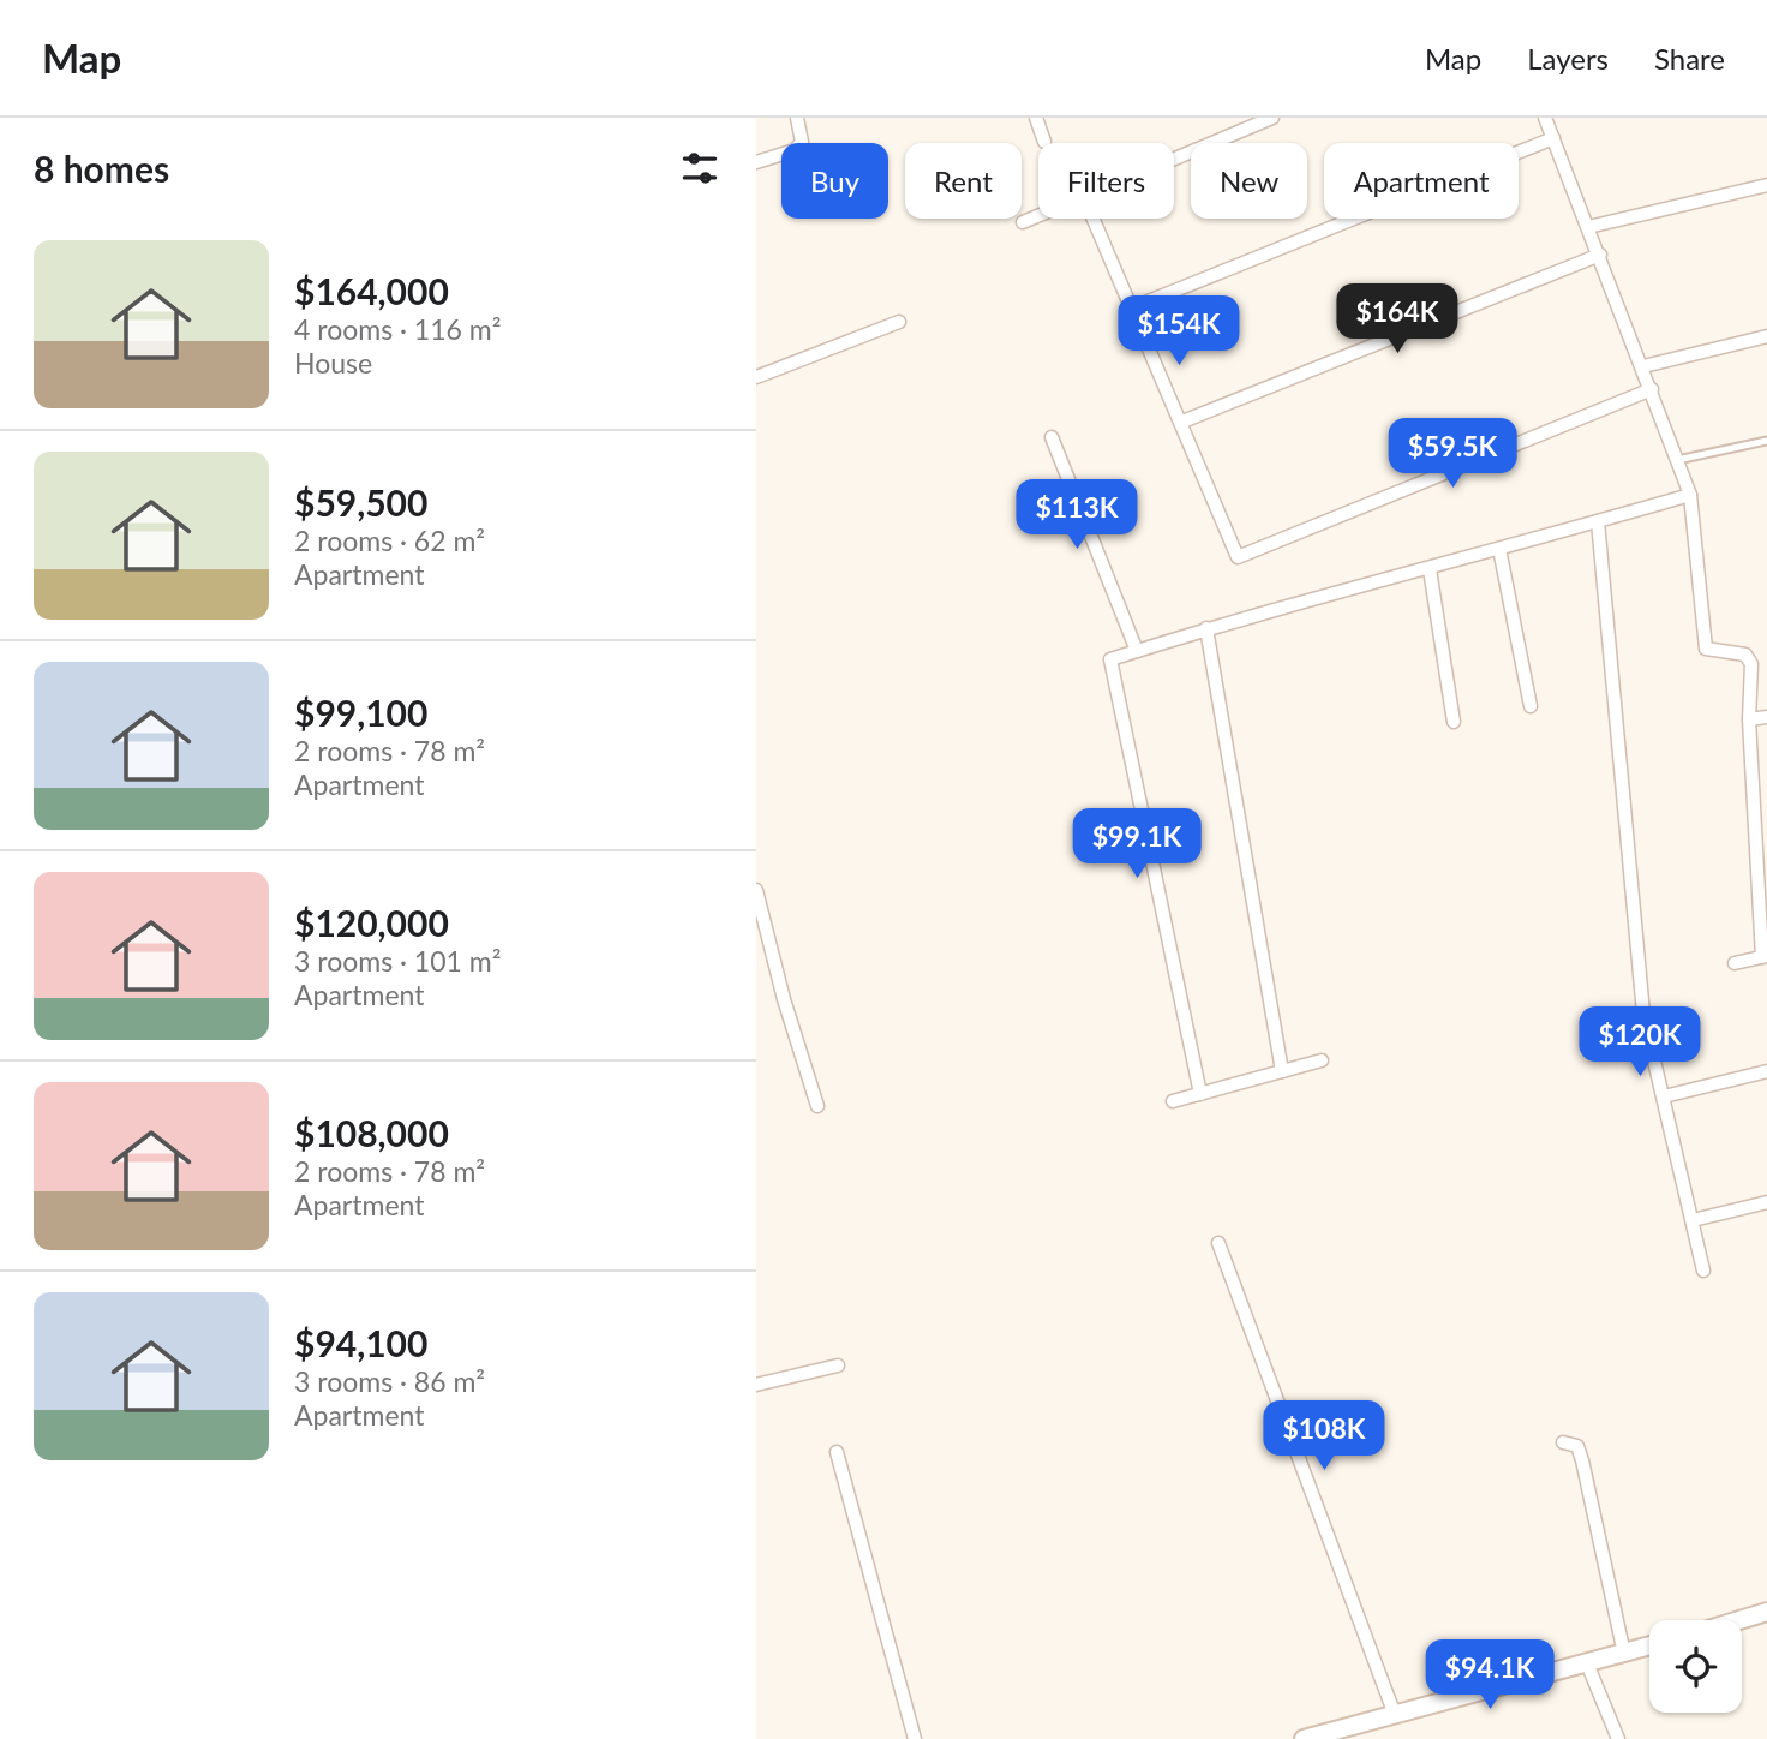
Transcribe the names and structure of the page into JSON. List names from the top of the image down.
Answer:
{
  "page": {
    "header": "Map",
    "nav": ["Map", "Layers", "Share"],
    "heading": "8 homes",
    "chip": [
      "Buy",
      "Rent",
      "Filters",
      "New",
      "Apartment"
    ],
    "list": [
      {
        "name": "$164,000",
        "note": "4 rooms · 116 m² · House"
      },
      {
        "name": "$59,500",
        "note": "2 rooms · 62 m² · Apartment"
      },
      {
        "name": "$99,100",
        "note": "2 rooms · 78 m² · Apartment"
      },
      {
        "name": "$120,000",
        "note": "3 rooms · 101 m² · Apartment"
      },
      {
        "name": "$108,000",
        "note": "2 rooms · 78 m² · Apartment"
      },
      {
        "name": "$94,100",
        "note": "3 rooms · 86 m² · Apartment"
      }
    ],
    "price": [
      "$164K",
      "$154K",
      "$59.5K",
      "$113K",
      "$99.1K",
      "$120K",
      "$108K",
      "$94.1K"
    ]
  }
}
